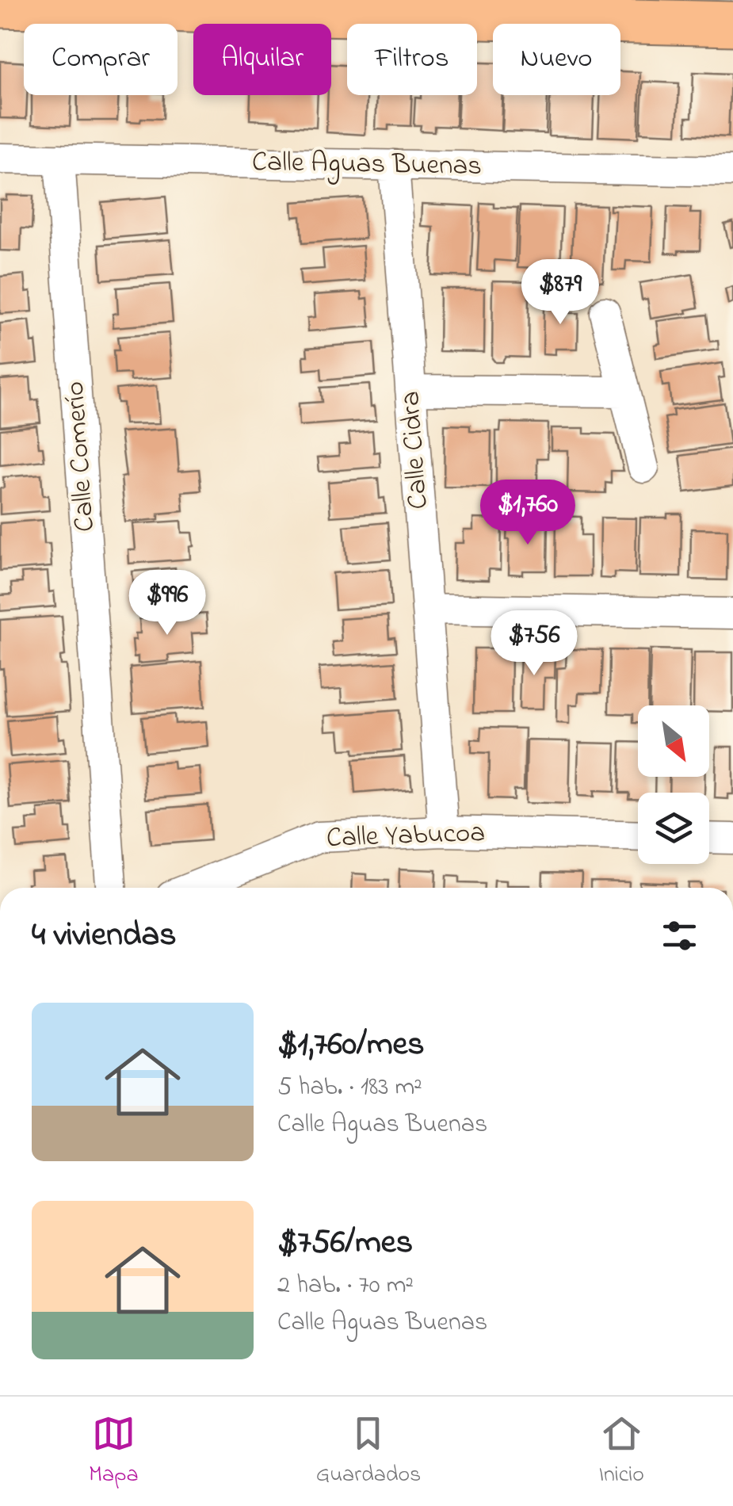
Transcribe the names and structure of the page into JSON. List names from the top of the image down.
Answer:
{
  "streets": {
    "street": [
      "Calle Aguas Buenas",
      "Calle Cidra",
      "Calle Comerío",
      "Calle Yabucoa"
    ]
  },
  "crossings": [
    ["Calle Aguas Buenas", "Calle Cidra"],
    ["Calle Aguas Buenas", "Calle Comerío"],
    ["Calle Cidra", "Calle Yabucoa"]
  ],
  "north": "bottom right",
  "page": {
    "chip": [
      "Comprar",
      "Alquilar",
      "Filtros",
      "Nuevo"
    ],
    "price": [
      "$879",
      "$1,760",
      "$996",
      "$756"
    ],
    "heading": "4 viviendas",
    "list": [
      {
        "name": "$1,760/mes",
        "note": "5 hab. · 183 m² · Calle Aguas Buenas"
      },
      {
        "name": "$756/mes",
        "note": "2 hab. · 70 m² · Calle Aguas Buenas"
      }
    ],
    "tabs": ["Mapa", "Guardados", "Inicio"]
  }
}
